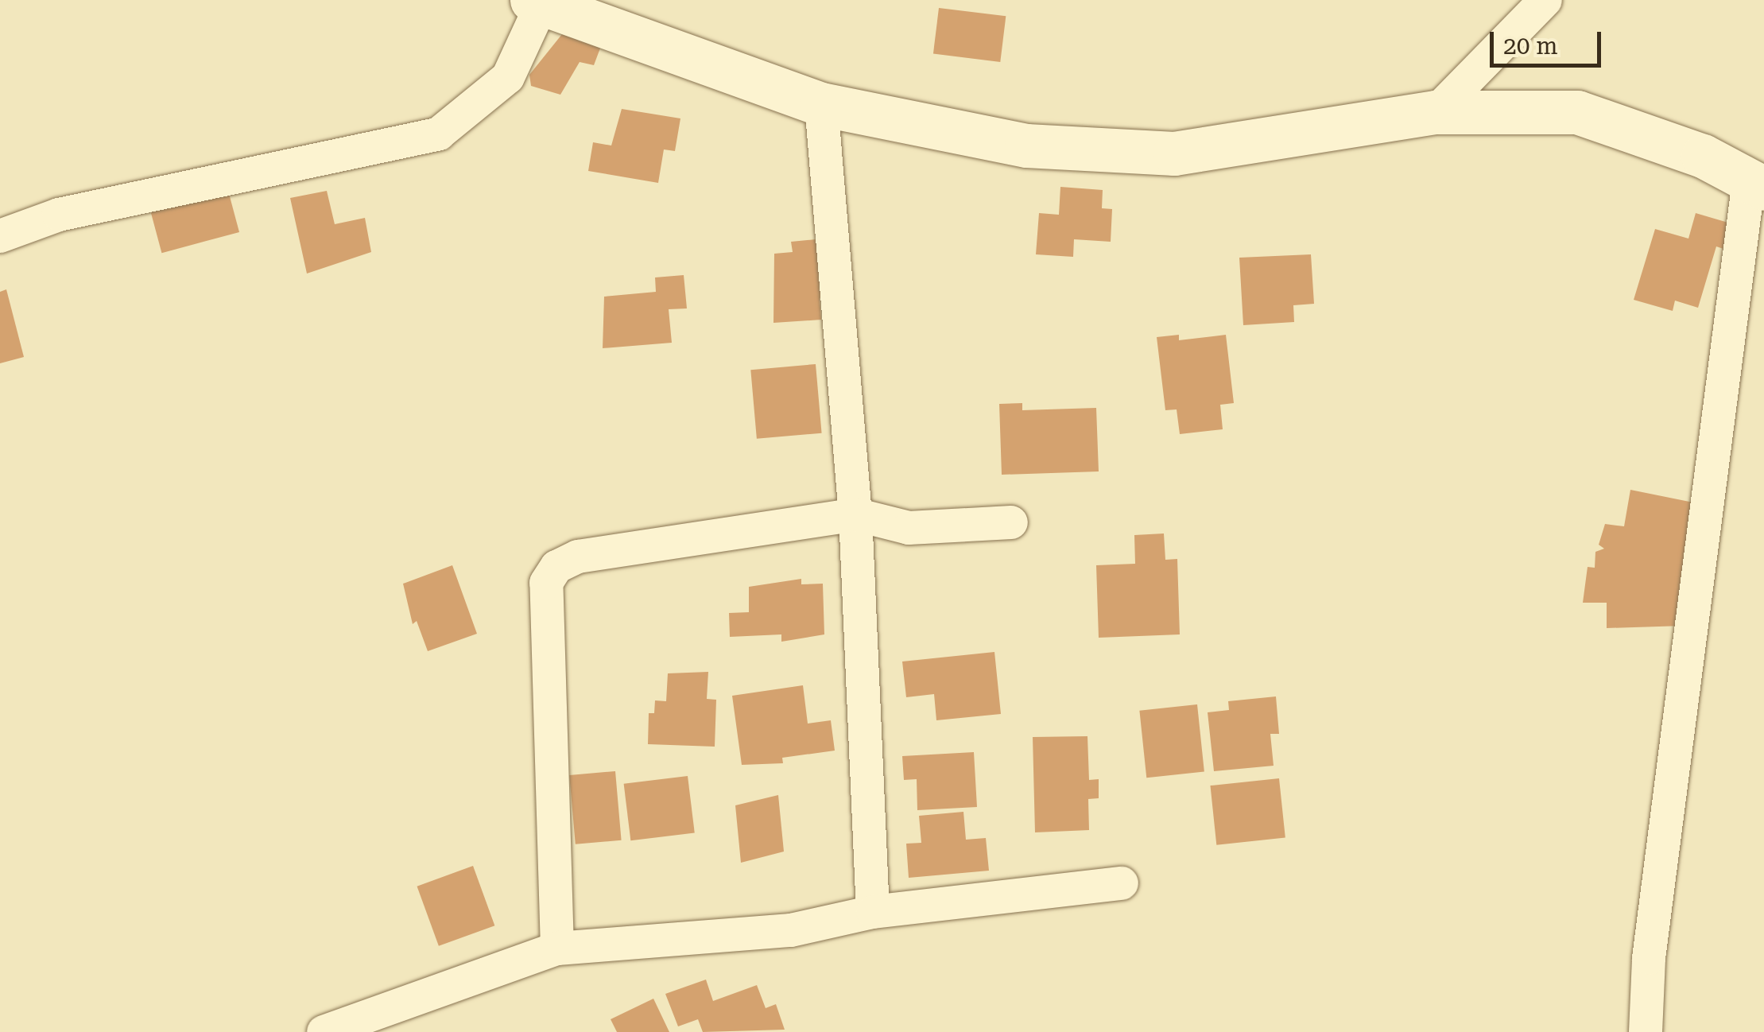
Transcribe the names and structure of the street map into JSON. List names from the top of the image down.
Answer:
{
  "scale_bar": "20 m"
}
